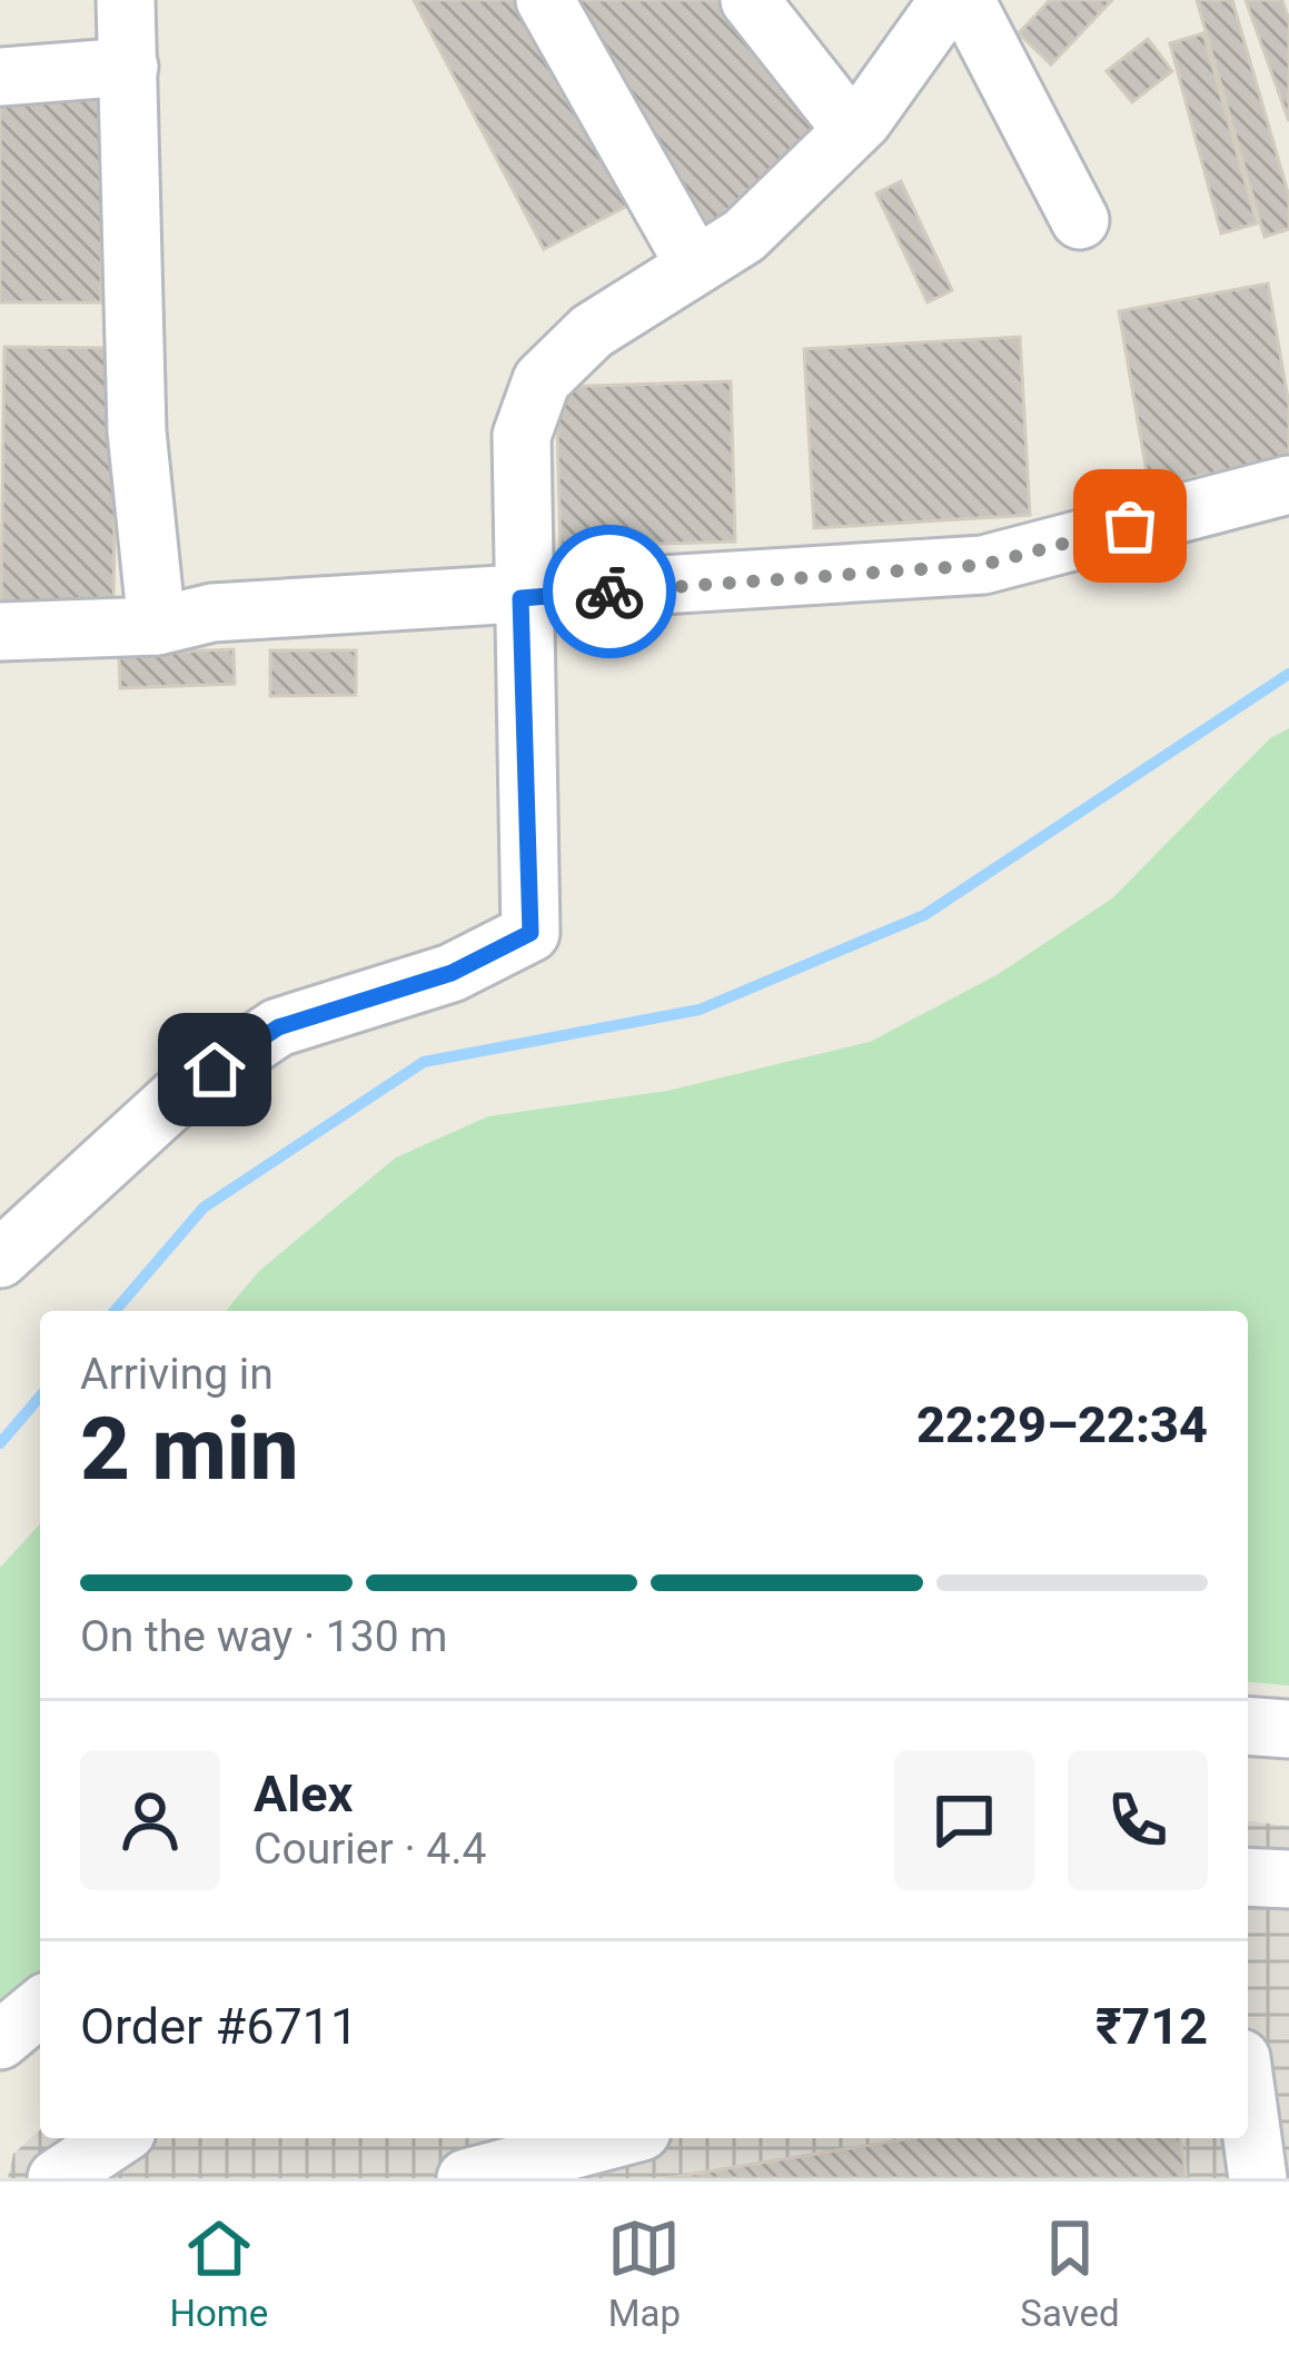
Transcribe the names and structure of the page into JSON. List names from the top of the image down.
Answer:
{
  "page": {
    "heading": ["2 min", "Arriving in", "22:29–22:34"],
    "panel": [
      "Alex",
      "Courier · 4.4",
      "Order #6711",
      "₹712"
    ],
    "bar": "On the way · 130 m",
    "tabs": ["Home", "Map", "Saved"]
  }
}
